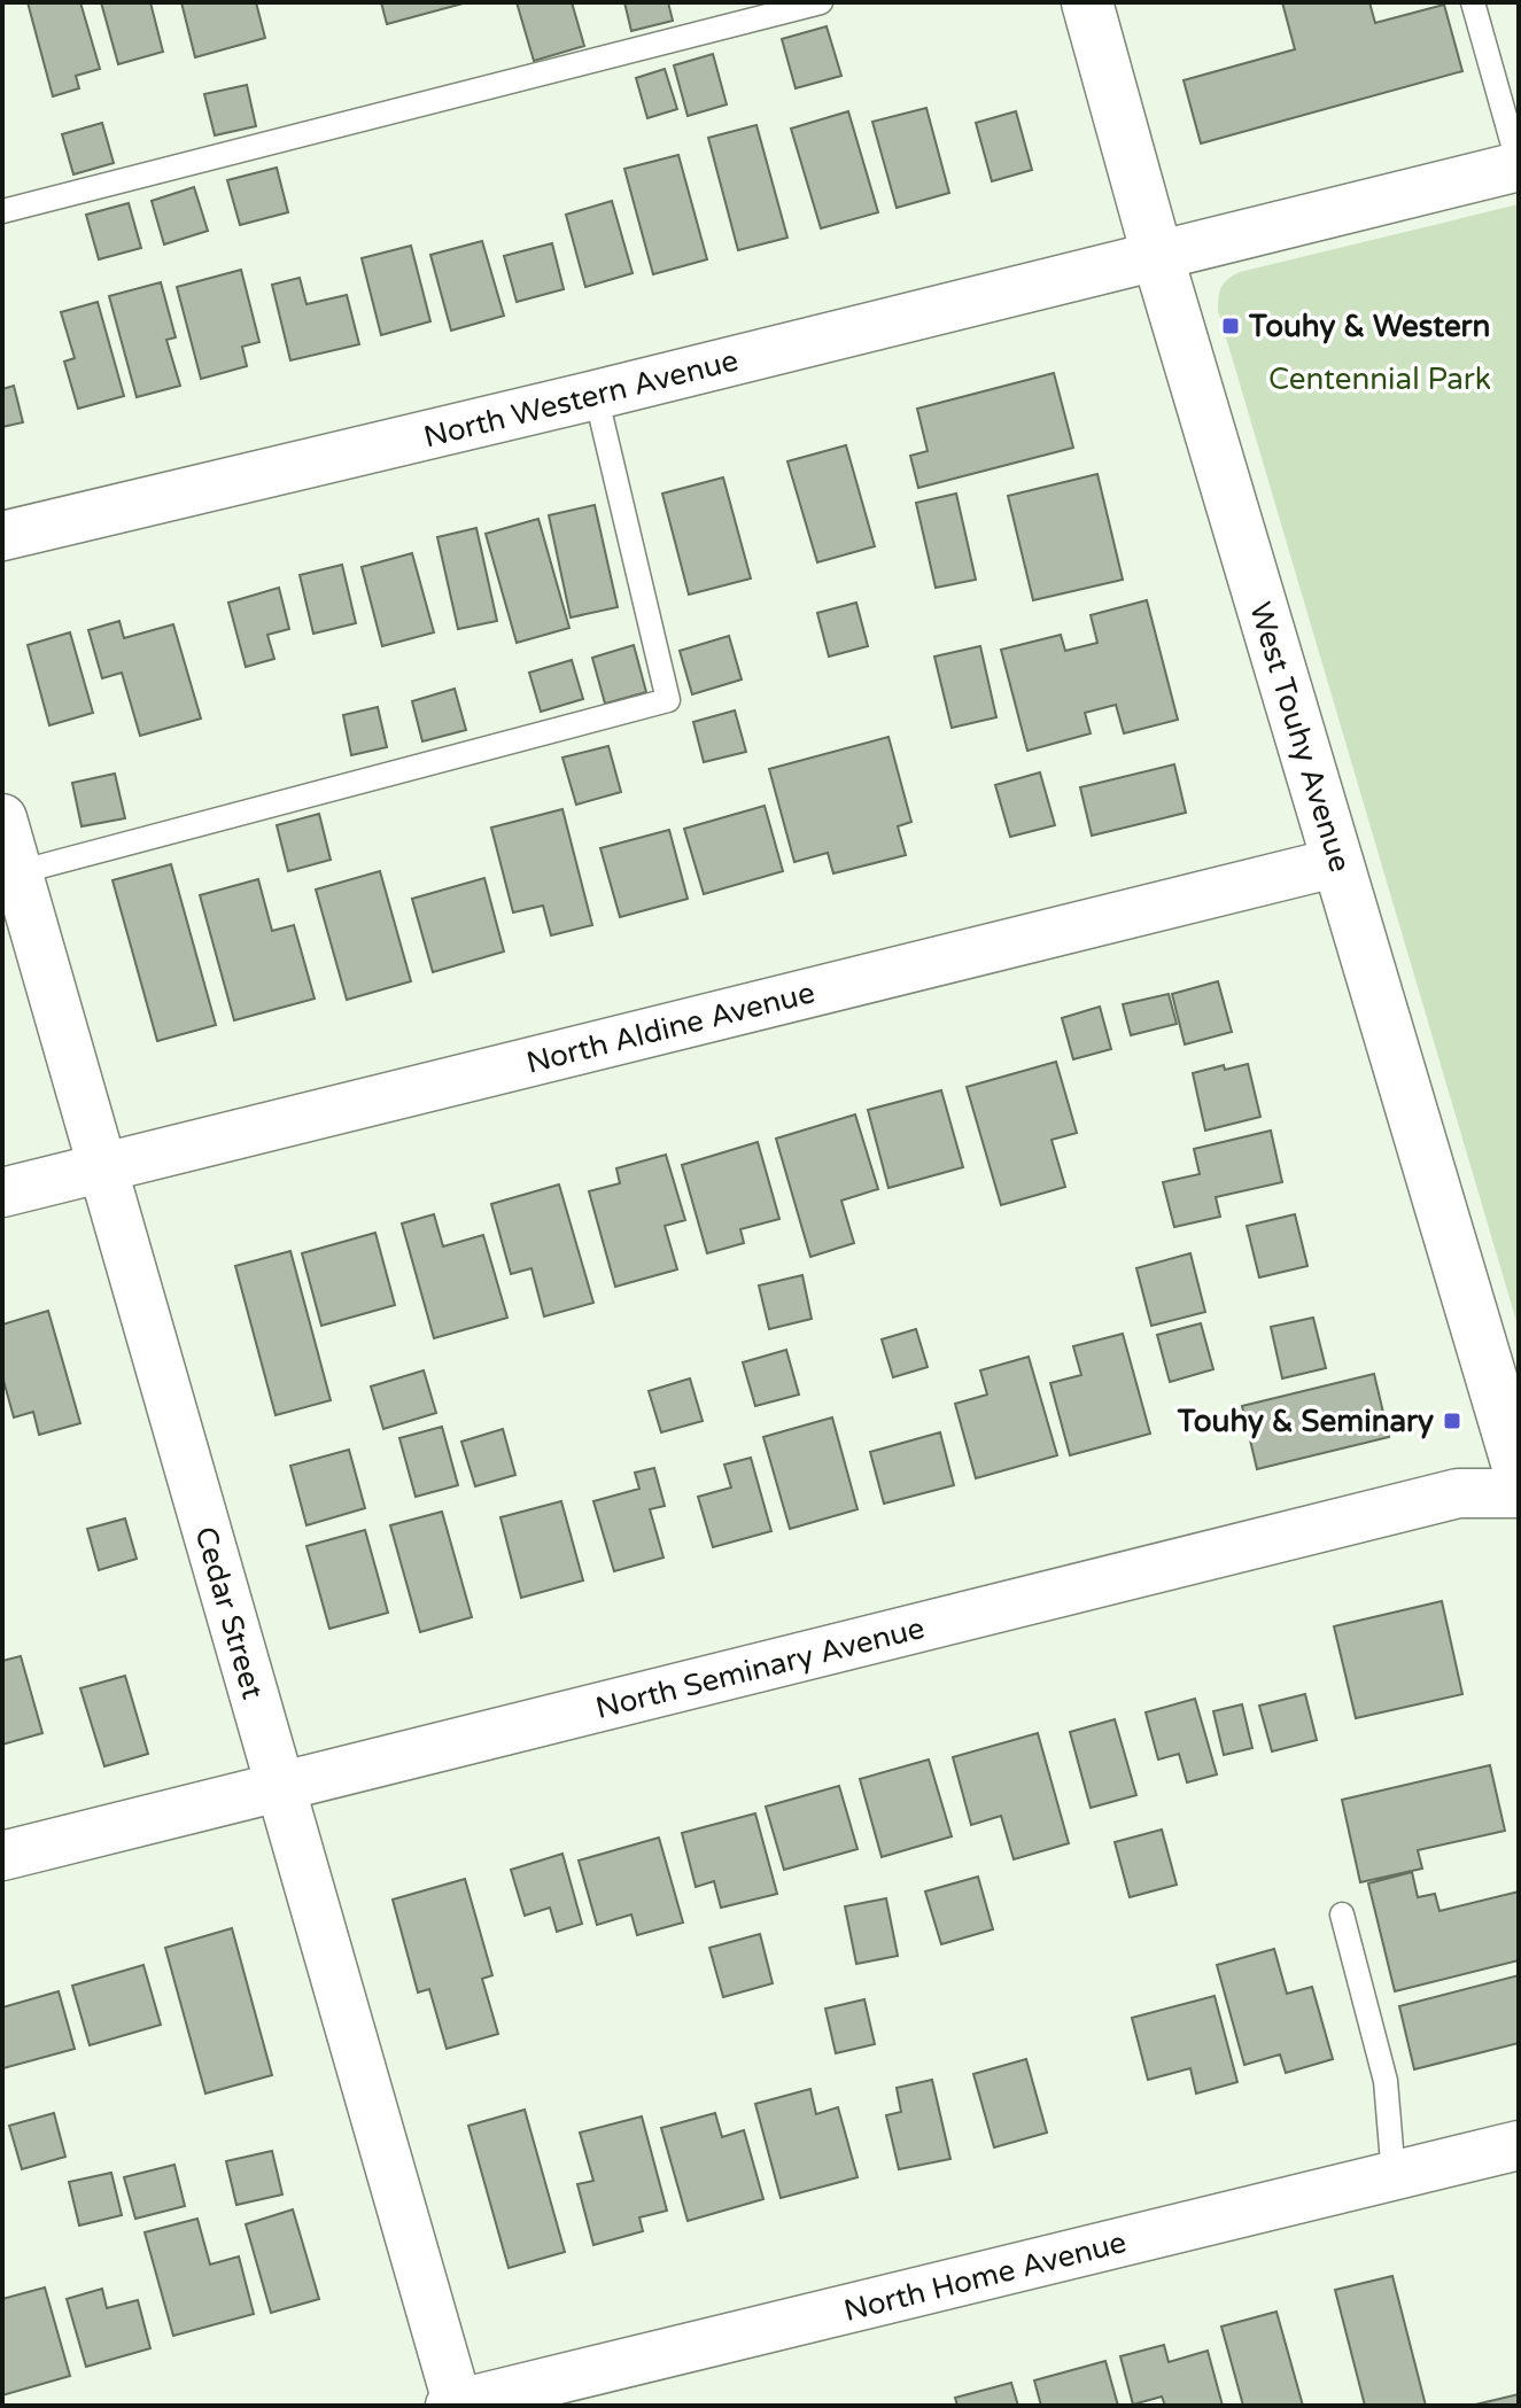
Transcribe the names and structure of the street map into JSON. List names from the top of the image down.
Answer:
{
  "streets": {
    "main road": ["West Touhy Avenue"],
    "street": [
      "North Western Avenue",
      "North Aldine Avenue",
      "Cedar Street",
      "North Seminary Avenue",
      "North Home Avenue"
    ]
  },
  "crossings": [
    ["North Western Avenue", "West Touhy Avenue"],
    ["West Touhy Avenue", "North Aldine Avenue"],
    ["North Aldine Avenue", "Cedar Street"],
    ["Cedar Street", "North Seminary Avenue"],
    ["Cedar Street", "North Home Avenue"]
  ],
  "parks": ["Centennial Park"],
  "places": {
    "transit": ["Touhy & Western", "Touhy & Seminary"]
  }
}
